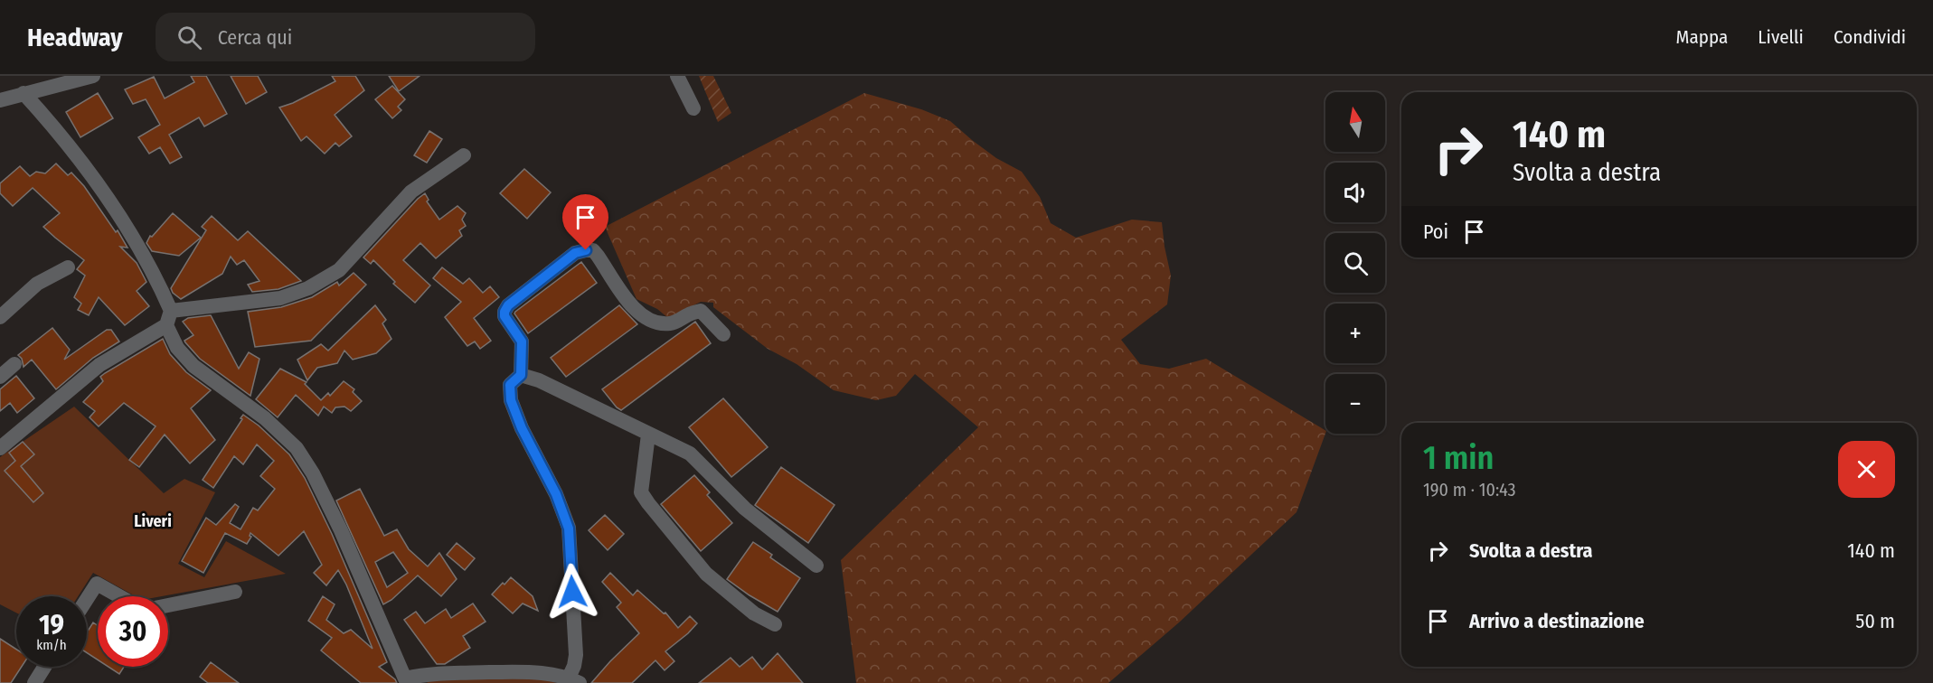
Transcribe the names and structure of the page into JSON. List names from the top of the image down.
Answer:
{
  "districts": ["Liveri"],
  "north": "top",
  "page": {
    "header": "Headway",
    "search": "Cerca qui",
    "nav": ["Mappa", "Livelli", "Condividi"],
    "map_buttons": ["+", "−"],
    "turn": ["140 m", "Svolta a destra"],
    "then": "Poi",
    "heading": ["1 min", "190 m · 10:43"],
    "list": [
      {
        "name": "Svolta a destra",
        "value": "140 m"
      },
      {
        "name": "Arrivo a destinazione",
        "value": "50 m"
      }
    ],
    "speed": "19 km/h",
    "limit": "30"
  }
}
